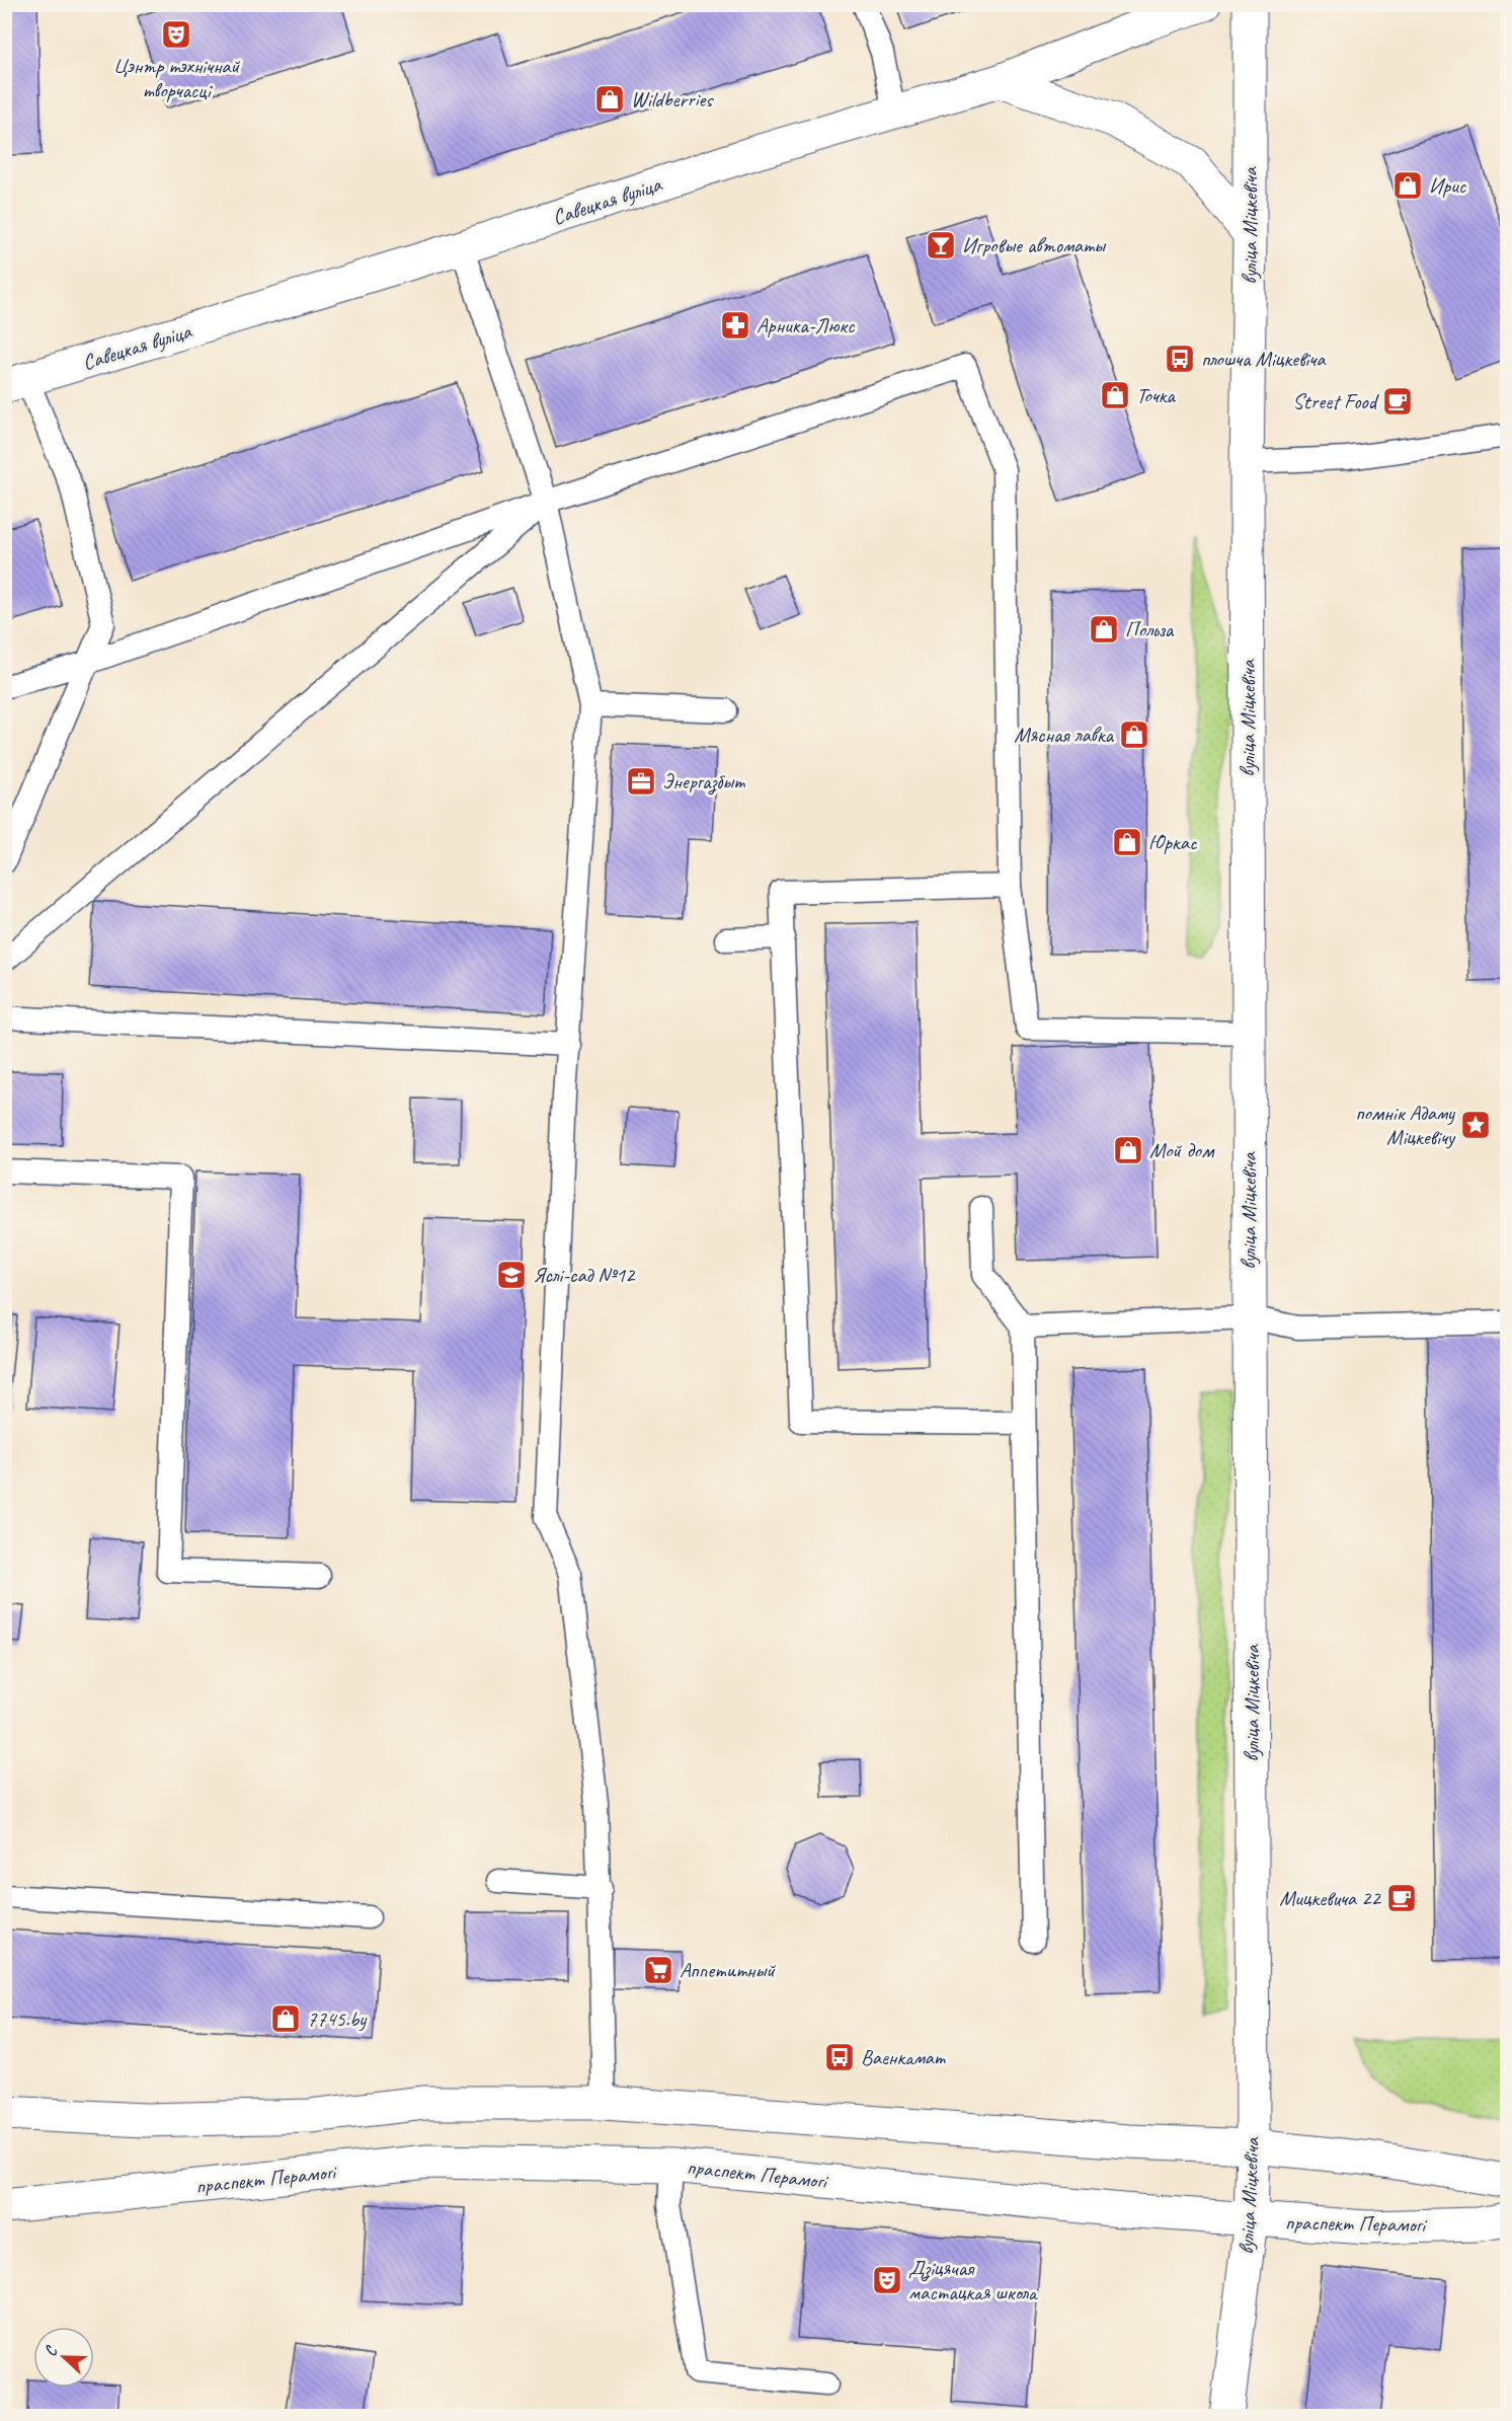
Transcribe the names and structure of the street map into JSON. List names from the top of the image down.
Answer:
{
  "streets": {
    "main road": ["Савецкая вуліца", "вуліца Міцкевіча", "праспект Перамогі"]
  },
  "crossings": [
    ["вуліца Міцкевіча", "праспект Перамогі"]
  ],
  "places": {
    "theatre": ["Цэнтр тэхнічнай творчасці", "Дзіцячая мастацкая школа"],
    "shop": [
      "Wildberries",
      "Ирис",
      "Точка",
      "Польза",
      "Мясная лавка",
      "Юркас",
      "Мой дом",
      "7745.by"
    ],
    "bar": ["Игровые автоматы"],
    "pharmacy": ["Арника-Люкс"],
    "bus stop": ["плошча Міцкевіча", "Ваенкамат"],
    "cafe": ["Street Food", "Мицкевича 22"],
    "office": ["Энергазбыт"],
    "place": ["помнік Адаму Міцкевічу"],
    "school or university": ["Яслі-сад №12"],
    "supermarket": ["Аппетитный"]
  },
  "north": "left"
}
